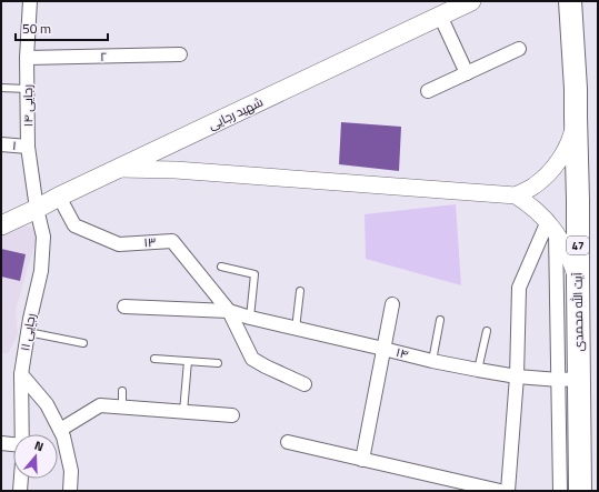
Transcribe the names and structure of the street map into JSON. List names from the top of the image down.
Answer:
{
  "streets": {
    "highway": ["47", "آیت الله محمدی"],
    "main road": ["شهید رجایی"],
    "street": [
      "۲",
      "رجایی ۱۴",
      "۱",
      "۱۳",
      "رجایی ۱۱",
      "۱۴"
    ]
  },
  "crossings": [
    ["۲", "رجایی ۱۴"],
    ["رجایی ۱۴", "شهید رجایی"],
    ["رجایی ۱۴", "۱"],
    ["رجایی ۱۴", "رجایی ۱۱"],
    ["شهید رجایی", "۱۳"],
    ["شهید رجایی", "رجایی ۱۱"],
    ["۱۳", "۱۴"],
    ["آیت الله محمدی", "۱۴"]
  ],
  "scale_bar": "50 m",
  "north": "top"
}
